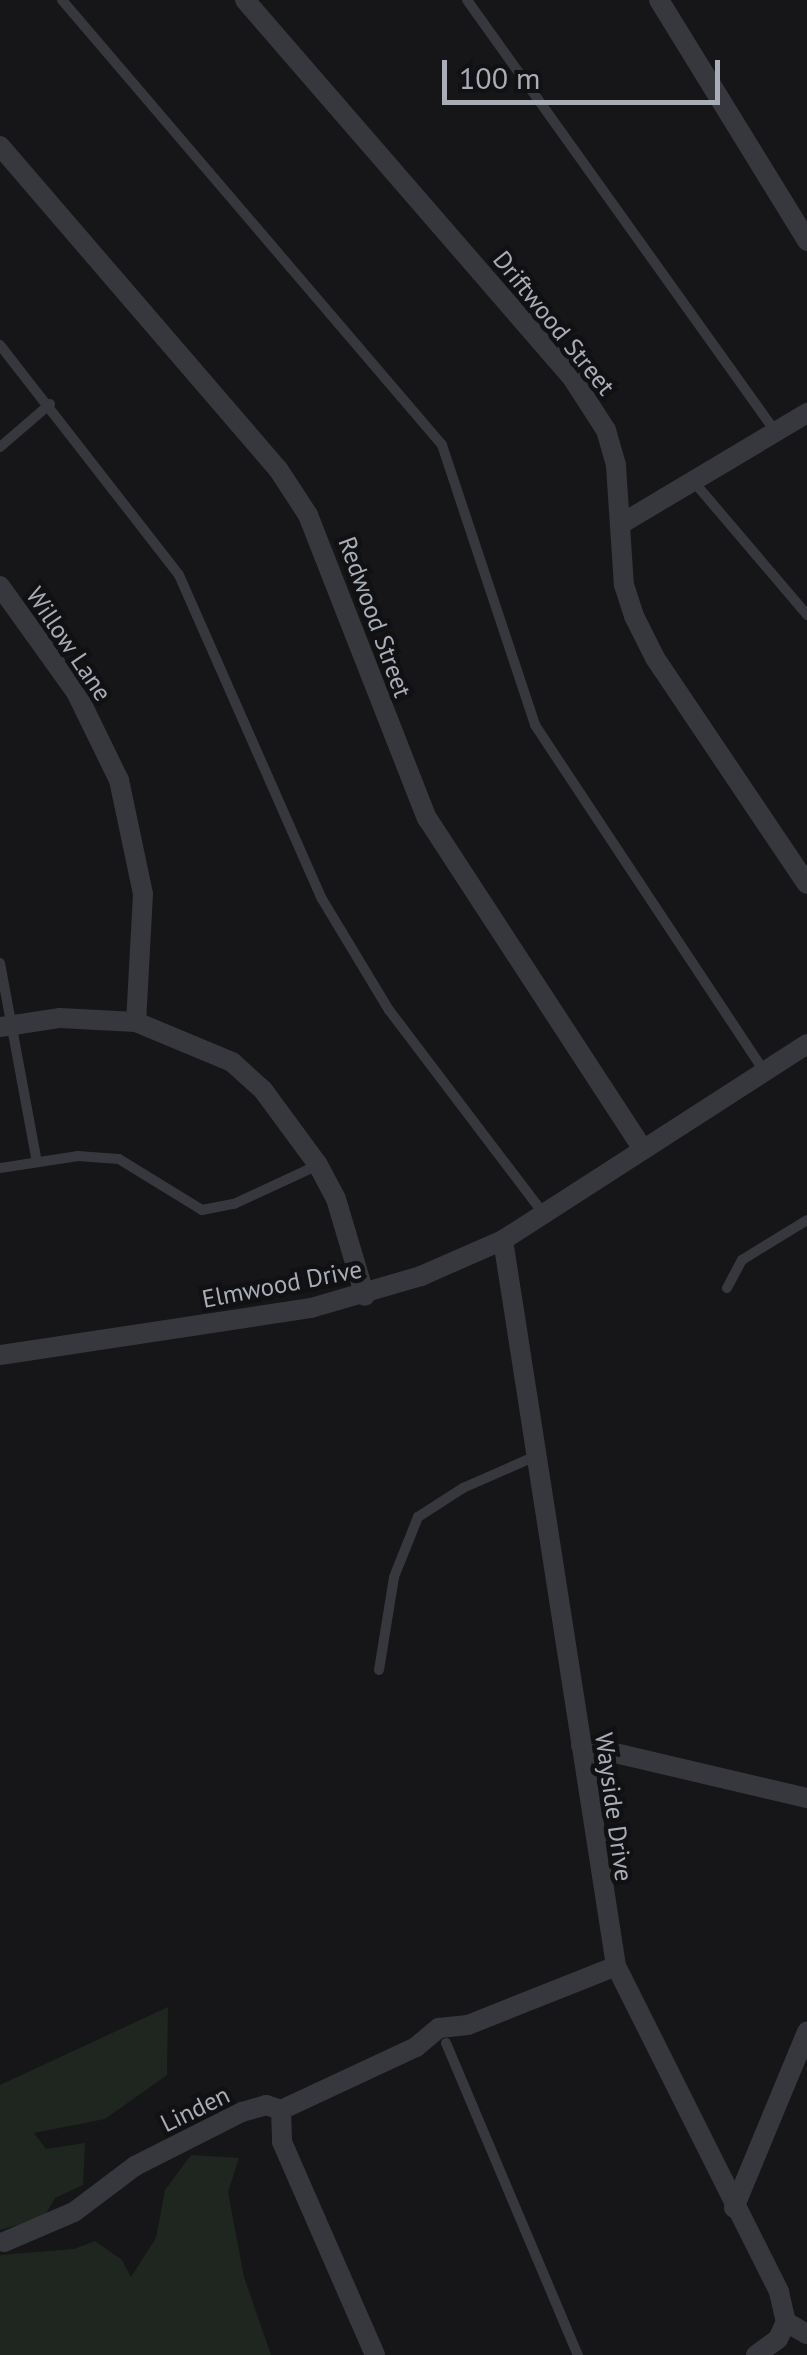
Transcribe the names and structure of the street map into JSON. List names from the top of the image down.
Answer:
{
  "streets": {
    "street": [
      "Driftwood Street",
      "Redwood Street",
      "Willow Lane",
      "Elmwood Drive",
      "Wayside Drive",
      "Linden"
    ]
  },
  "crossings": [
    ["Redwood Street", "Elmwood Drive"],
    ["Elmwood Drive", "Wayside Drive"],
    ["Wayside Drive", "Linden"]
  ],
  "scale_bar": "100 m"
}
